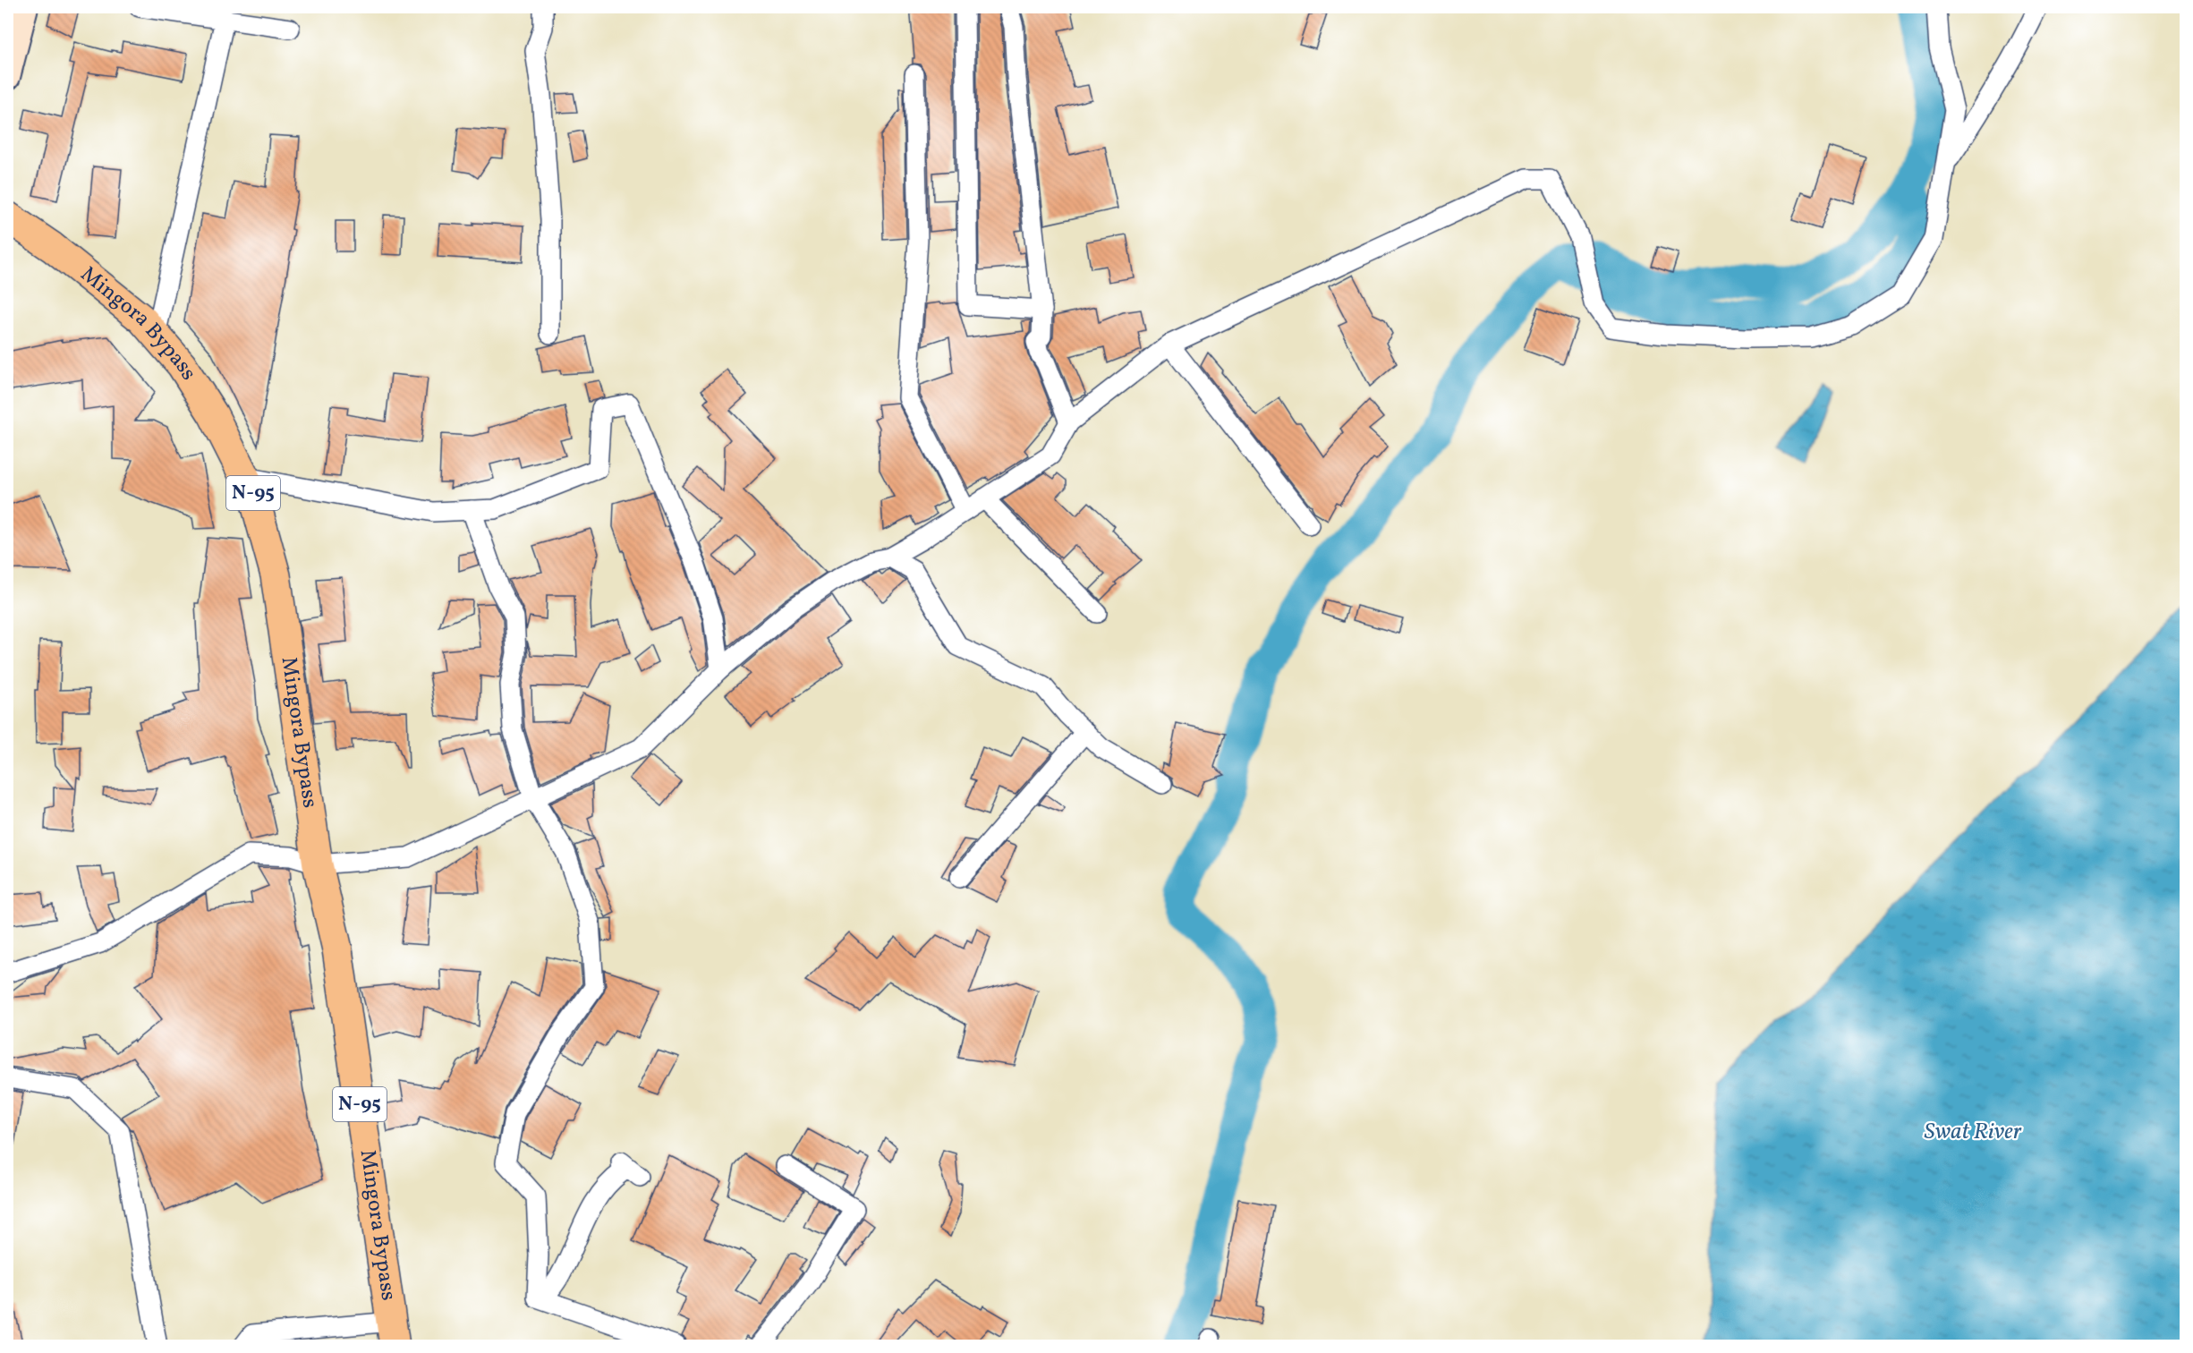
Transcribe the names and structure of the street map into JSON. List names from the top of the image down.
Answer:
{
  "streets": {
    "highway": ["Mingora Bypass", "N-95"]
  },
  "water": ["Swat River"]
}
